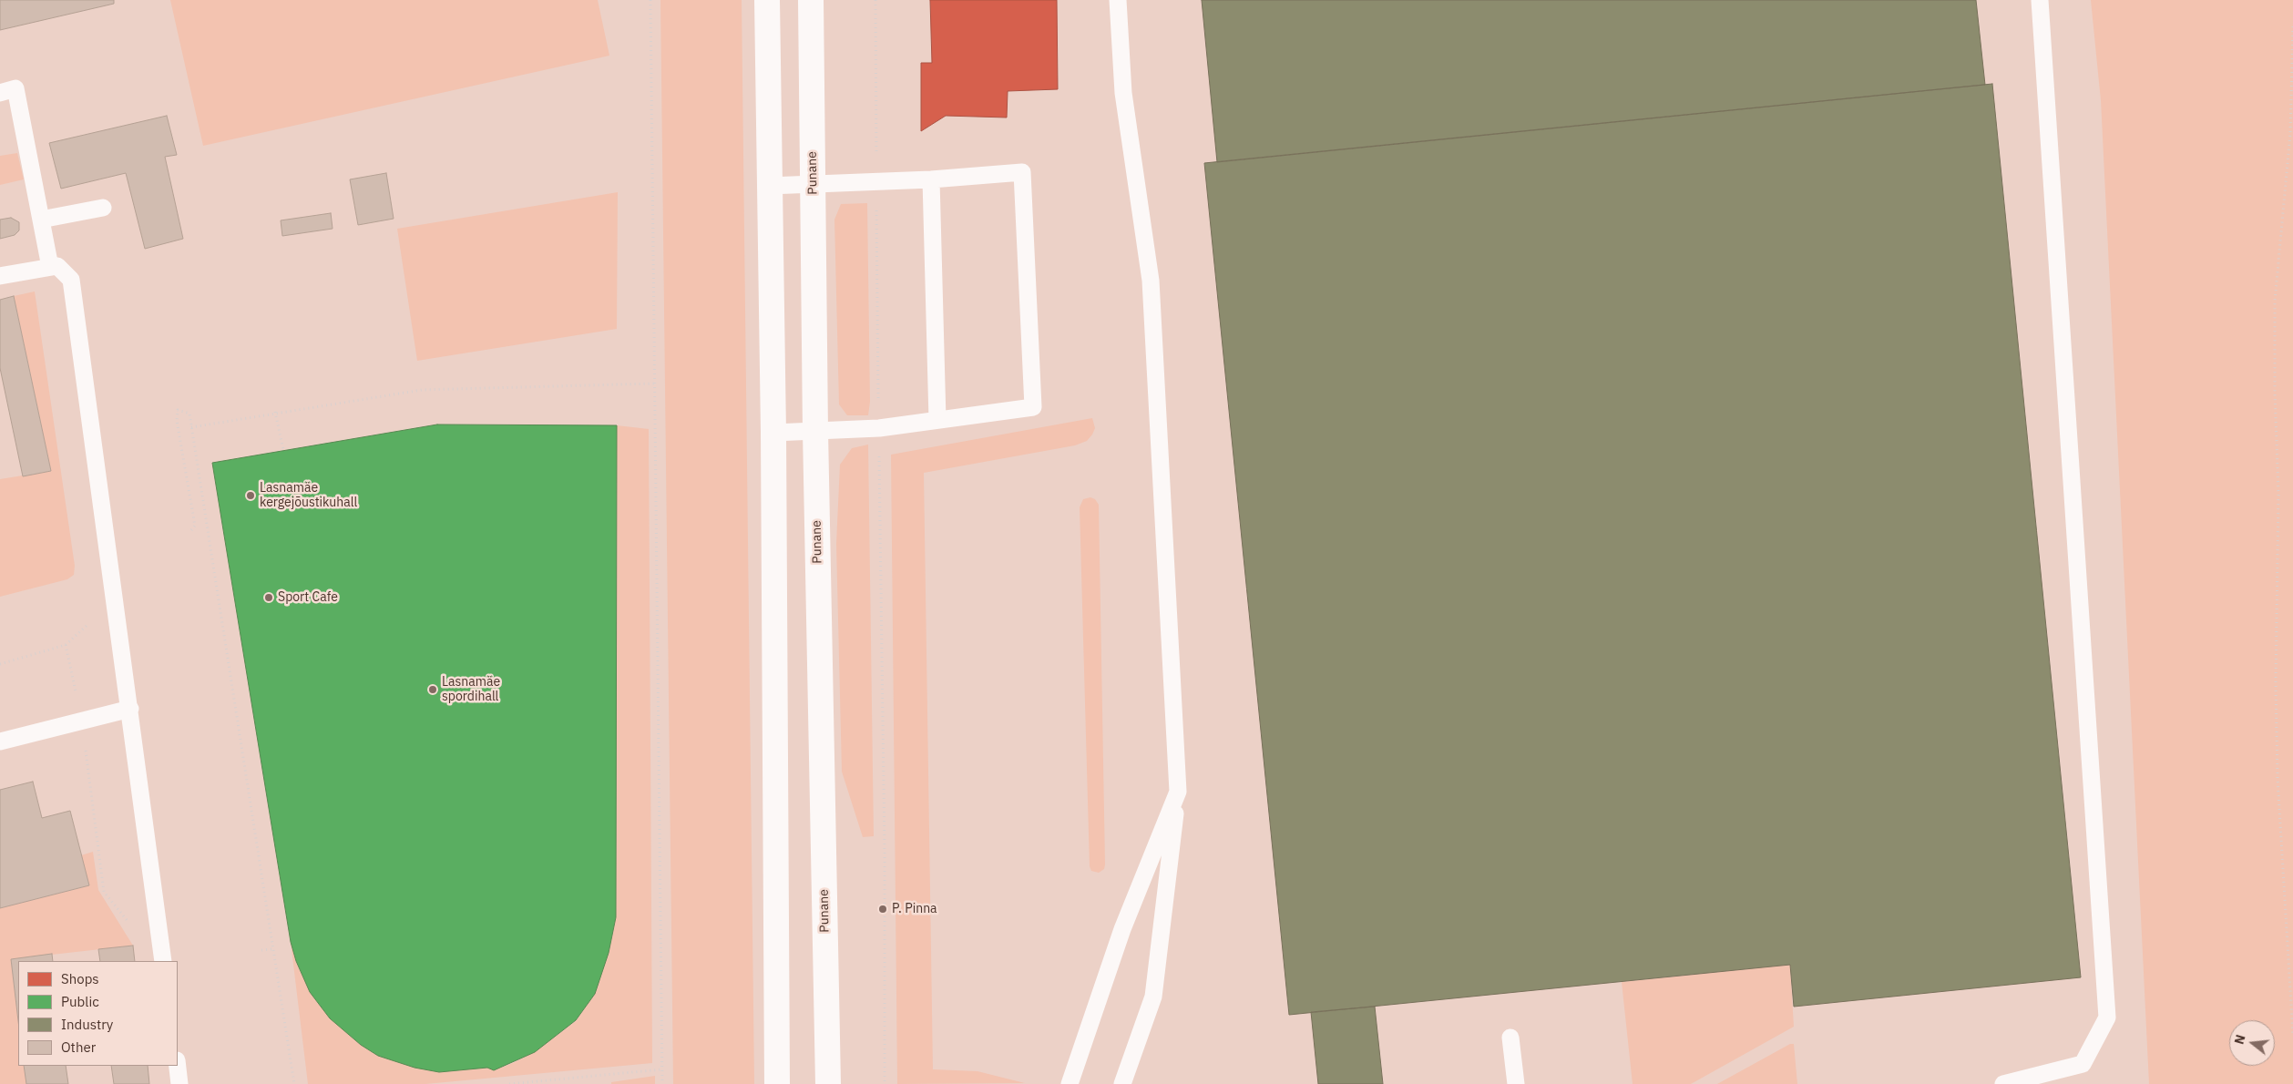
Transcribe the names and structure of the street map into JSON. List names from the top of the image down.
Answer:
{
  "streets": {
    "main road": ["Punane"]
  },
  "places": [
    "Lasnamäe kergejõustikuhall",
    "Sport Cafe",
    "Lasnamäe spordihall",
    "P. Pinna"
  ],
  "legend": [
    "Shops",
    "Public",
    "Industry",
    "Other"
  ],
  "north": "left"
}
